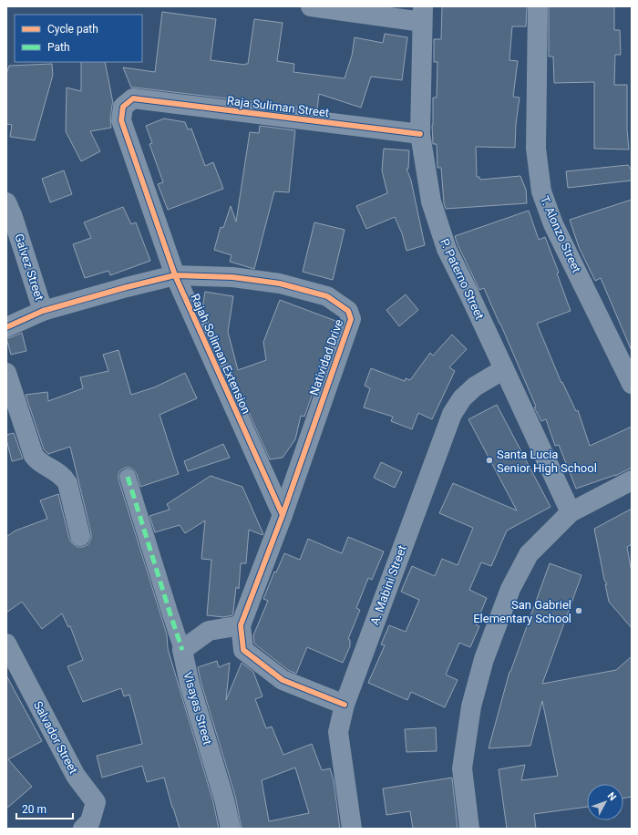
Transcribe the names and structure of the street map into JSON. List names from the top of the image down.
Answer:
{
  "streets": {
    "street": [
      "Raja Suliman Street",
      "T. Alonzo Street",
      "Galvez Street",
      "P. Paterno Street",
      "Rajah Soliman Extension",
      "Natividad Drive",
      "A. Mabini Street",
      "Visayas Street",
      "Salvador Street"
    ]
  },
  "crossings": [
    ["Raja Suliman Street", "P. Paterno Street"],
    ["Raja Suliman Street", "Rajah Soliman Extension"],
    ["Galvez Street", "Natividad Drive"],
    ["P. Paterno Street", "A. Mabini Street"],
    ["Rajah Soliman Extension", "Natividad Drive"]
  ],
  "places": ["Santa Lucia Senior High School", "San Gabriel Elementary School"],
  "legend": ["Cycle path", "Path"],
  "scale_bar": "20 m",
  "north": "top right"
}
